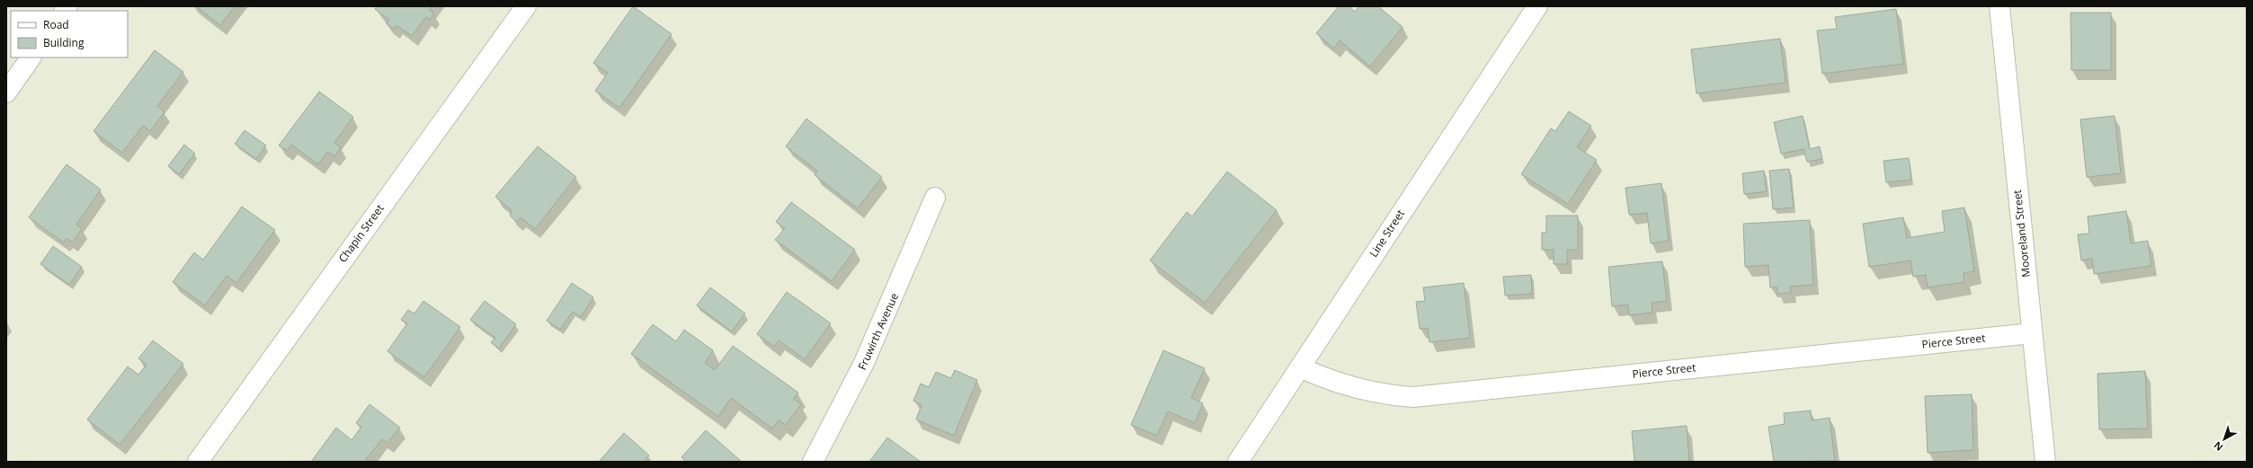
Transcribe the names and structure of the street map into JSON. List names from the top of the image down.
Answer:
{
  "streets": {
    "street": [
      "Chapin Street",
      "Line Street",
      "Mooreland Street",
      "Fruwirth Avenue",
      "Pierce Street"
    ]
  },
  "crossings": [
    ["Line Street", "Pierce Street"],
    ["Mooreland Street", "Pierce Street"]
  ],
  "legend": ["Road", "Building"],
  "north": "bottom left"
}
